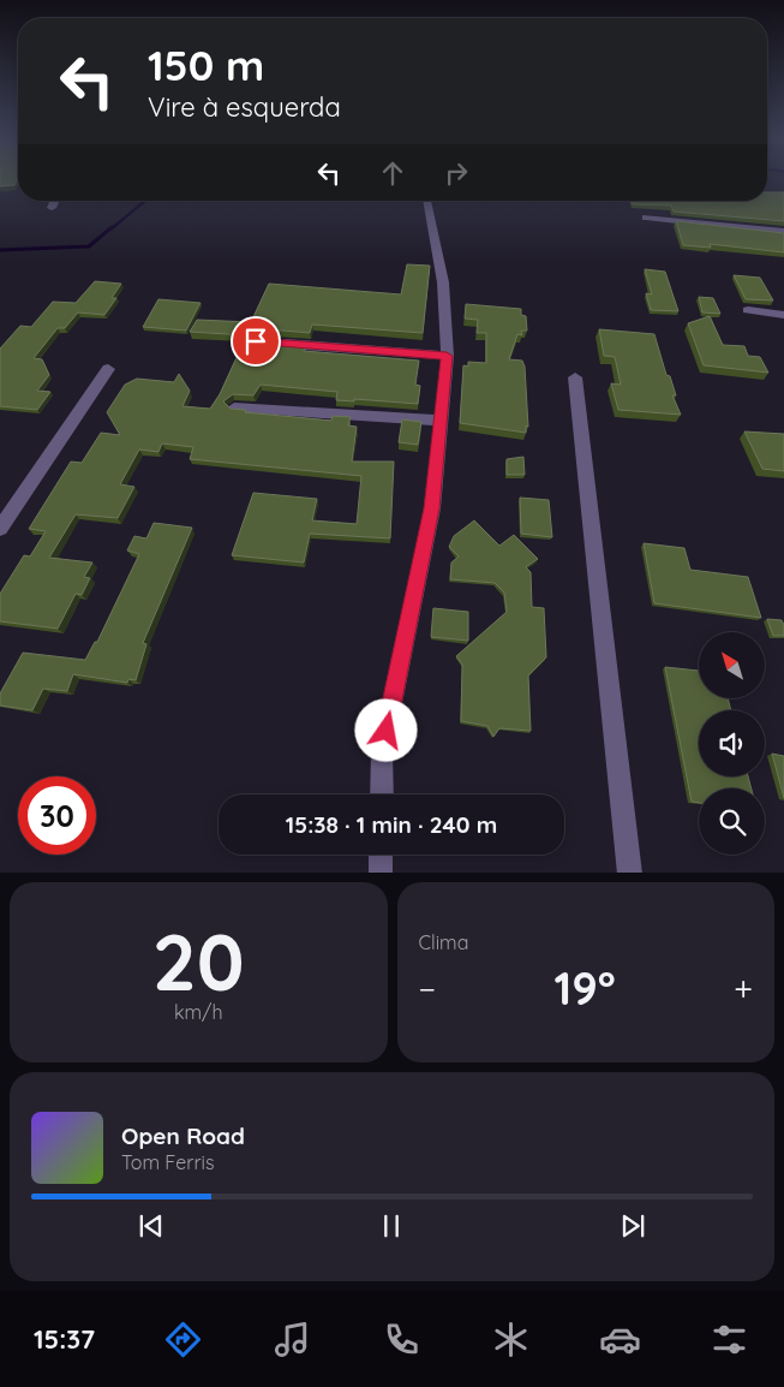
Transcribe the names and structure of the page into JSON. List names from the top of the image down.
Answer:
{
  "north": "top left",
  "page": {
    "turn": ["150 m", "Vire à esquerda"],
    "limit": "30",
    "trip": "15:38 · 1 min · 240 m",
    "tile": [
      ["20", "km/h"],
      "Clima"
    ],
    "heat": ["−", "19°", "+"],
    "song": ["Open Road", "Tom Ferris"],
    "tabs": "15:37"
  }
}
